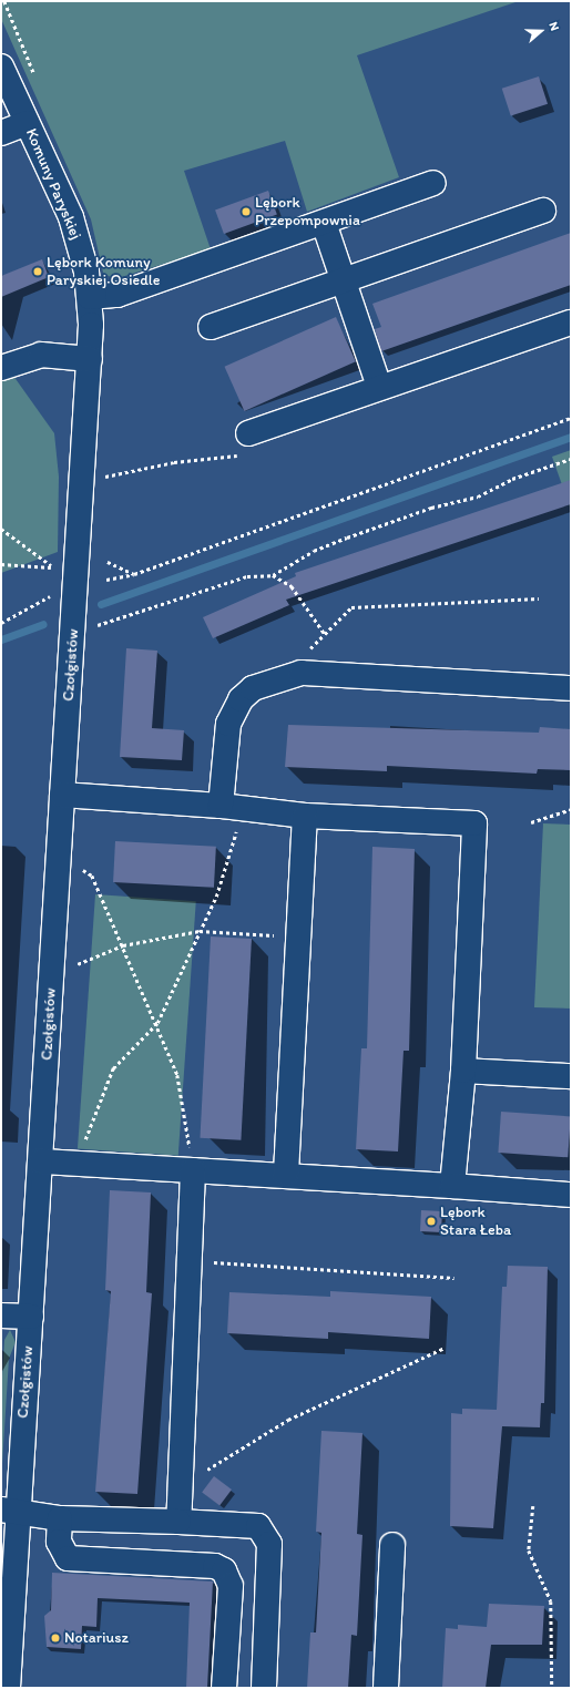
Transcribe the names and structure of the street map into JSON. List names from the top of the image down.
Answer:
{
  "streets": {
    "street": ["Komuny Paryskiej", "Czołgistów"]
  },
  "crossings": [
    ["Komuny Paryskiej", "Czołgistów"]
  ],
  "places": [
    "Lębork Przepompownia",
    "Lębork Komuny Paryskiej Osiedle",
    "Lębork Stara Łeba",
    "Notariusz"
  ],
  "north": "right"
}
